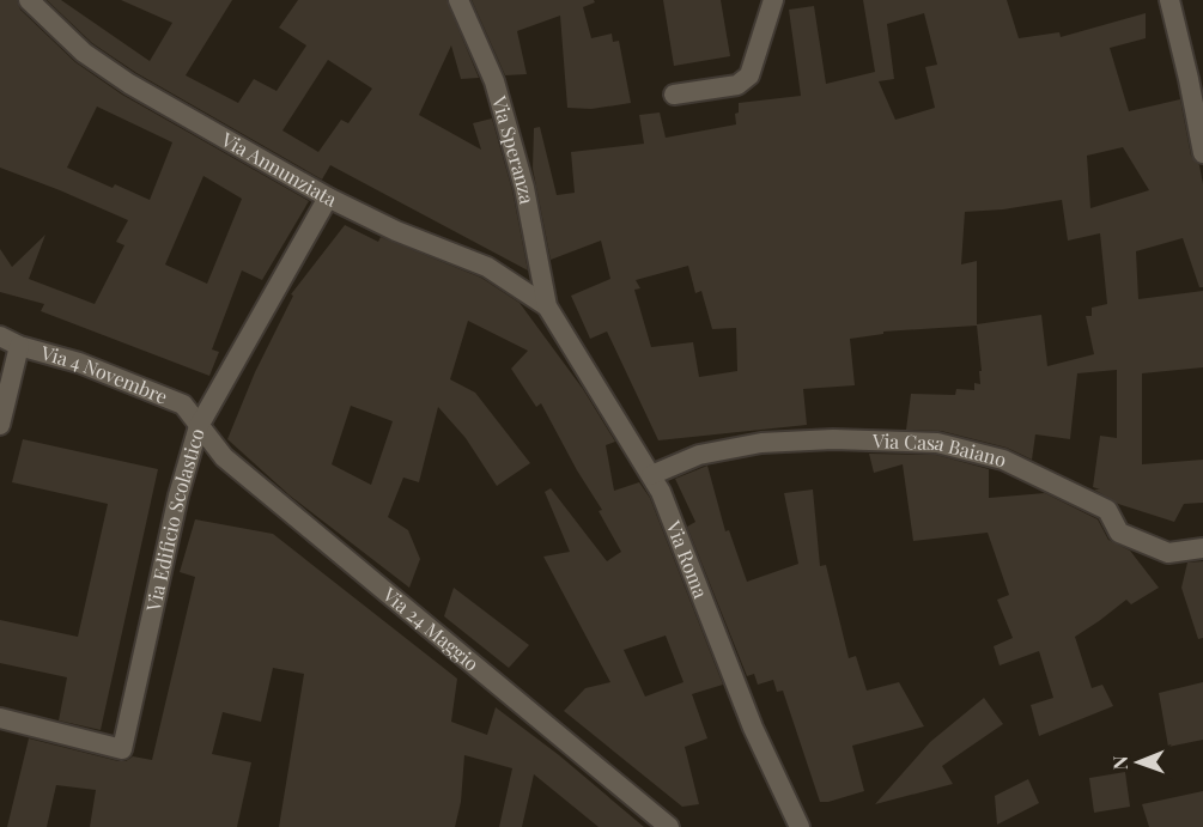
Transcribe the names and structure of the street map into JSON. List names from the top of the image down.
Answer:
{
  "streets": {
    "street": [
      "Via Speranza",
      "Via Annunziata",
      "Via 4 Novembre",
      "Via Casa Baiano",
      "Via Edificio Scolastico",
      "Via Roma",
      "Via 24 Maggio"
    ]
  },
  "crossings": [
    ["Via Speranza", "Via Annunziata"],
    ["Via Speranza", "Via Roma"],
    ["Via Annunziata", "Via Edificio Scolastico"],
    ["Via Annunziata", "Via Roma"],
    ["Via 4 Novembre", "Via Edificio Scolastico"],
    ["Via 4 Novembre", "Via 24 Maggio"],
    ["Via Casa Baiano", "Via Roma"],
    ["Via Edificio Scolastico", "Via 24 Maggio"]
  ],
  "north": "left"
}
